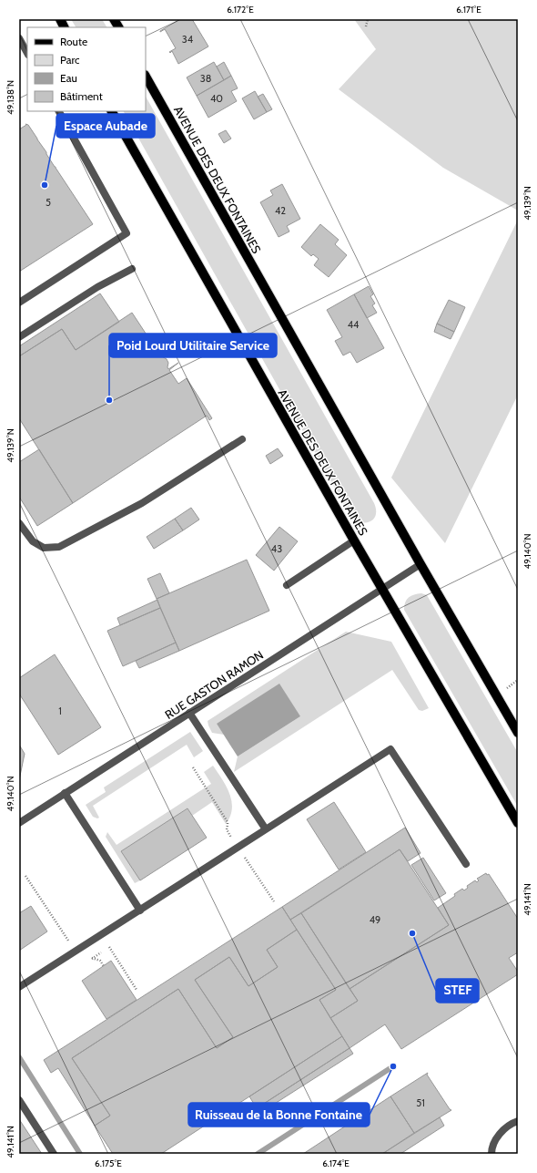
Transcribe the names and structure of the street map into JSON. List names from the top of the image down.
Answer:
{
  "streets": {
    "main road": ["AVENUE DES DEUX FONTAINES"],
    "street": ["RUE GASTON RAMON"]
  },
  "crossings": [
    ["AVENUE DES DEUX FONTAINES", "RUE GASTON RAMON"]
  ],
  "places": [
    "Espace Aubade",
    "Poid Lourd Utilitaire Service",
    "STEF",
    "Ruisseau de la Bonne Fontaine"
  ],
  "house_numbers": [
    "34",
    "38",
    "40",
    "5",
    "42",
    "44",
    "43",
    "1",
    "49",
    "51"
  ],
  "legend": [
    "Route",
    "Parc",
    "Eau",
    "Bâtiment"
  ],
  "coordinates": [
    "6.172°E",
    "6.171°E",
    "49.138°N",
    "49.139°N",
    "49.140°N",
    "49.141°N",
    "6.175°E",
    "6.174°E"
  ]
}
